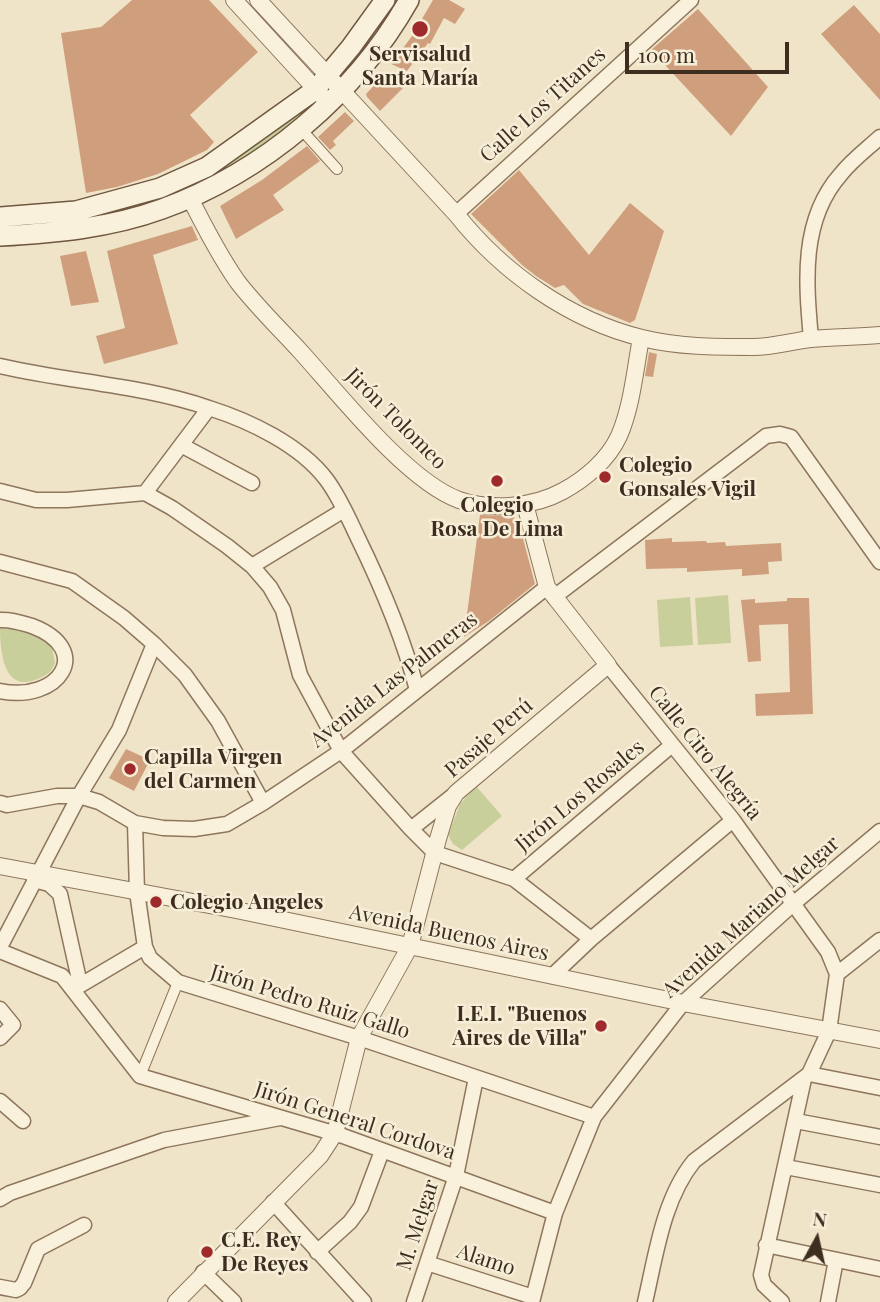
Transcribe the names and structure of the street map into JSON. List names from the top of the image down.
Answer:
{
  "streets": {
    "street": [
      "Calle Los Titanes",
      "Jirón Tolomeo",
      "Avenida Las Palmeras",
      "Pasaje Perú",
      "Calle Ciro Alegría",
      "Jirón Los Rosales",
      "Avenida Mariano Melgar",
      "Avenida Buenos Aires",
      "Jirón Pedro Ruiz Gallo",
      "Jirón General Cordova",
      "M. Melgar",
      "Alamo"
    ]
  },
  "crossings": [
    ["Jirón Tolomeo", "Calle Ciro Alegría"],
    ["Avenida Las Palmeras", "Calle Ciro Alegría"],
    ["Pasaje Perú", "Calle Ciro Alegría"],
    ["Pasaje Perú", "Avenida Buenos Aires"],
    ["Pasaje Perú", "Jirón Pedro Ruiz Gallo"],
    ["Pasaje Perú", "Jirón General Cordova"],
    ["Calle Ciro Alegría", "Jirón Los Rosales"],
    ["Calle Ciro Alegría", "Avenida Mariano Melgar"],
    ["Avenida Mariano Melgar", "Avenida Buenos Aires"],
    ["Avenida Mariano Melgar", "Jirón Pedro Ruiz Gallo"],
    ["Avenida Mariano Melgar", "Jirón General Cordova"],
    ["Avenida Mariano Melgar", "Alamo"],
    ["Jirón Pedro Ruiz Gallo", "M. Melgar"],
    ["Jirón General Cordova", "M. Melgar"],
    ["M. Melgar", "Alamo"]
  ],
  "places": [
    "Servisalud Santa María",
    "Colegio Gonsales Vigil",
    "Colegio Rosa De Lima",
    "Capilla Virgen del Carmen",
    "Colegio Angeles",
    "I.E.I. \"Buenos Aires de Villa\"",
    "C.E. Rey De Reyes"
  ],
  "scale_bar": "100 m",
  "north": "top"
}
